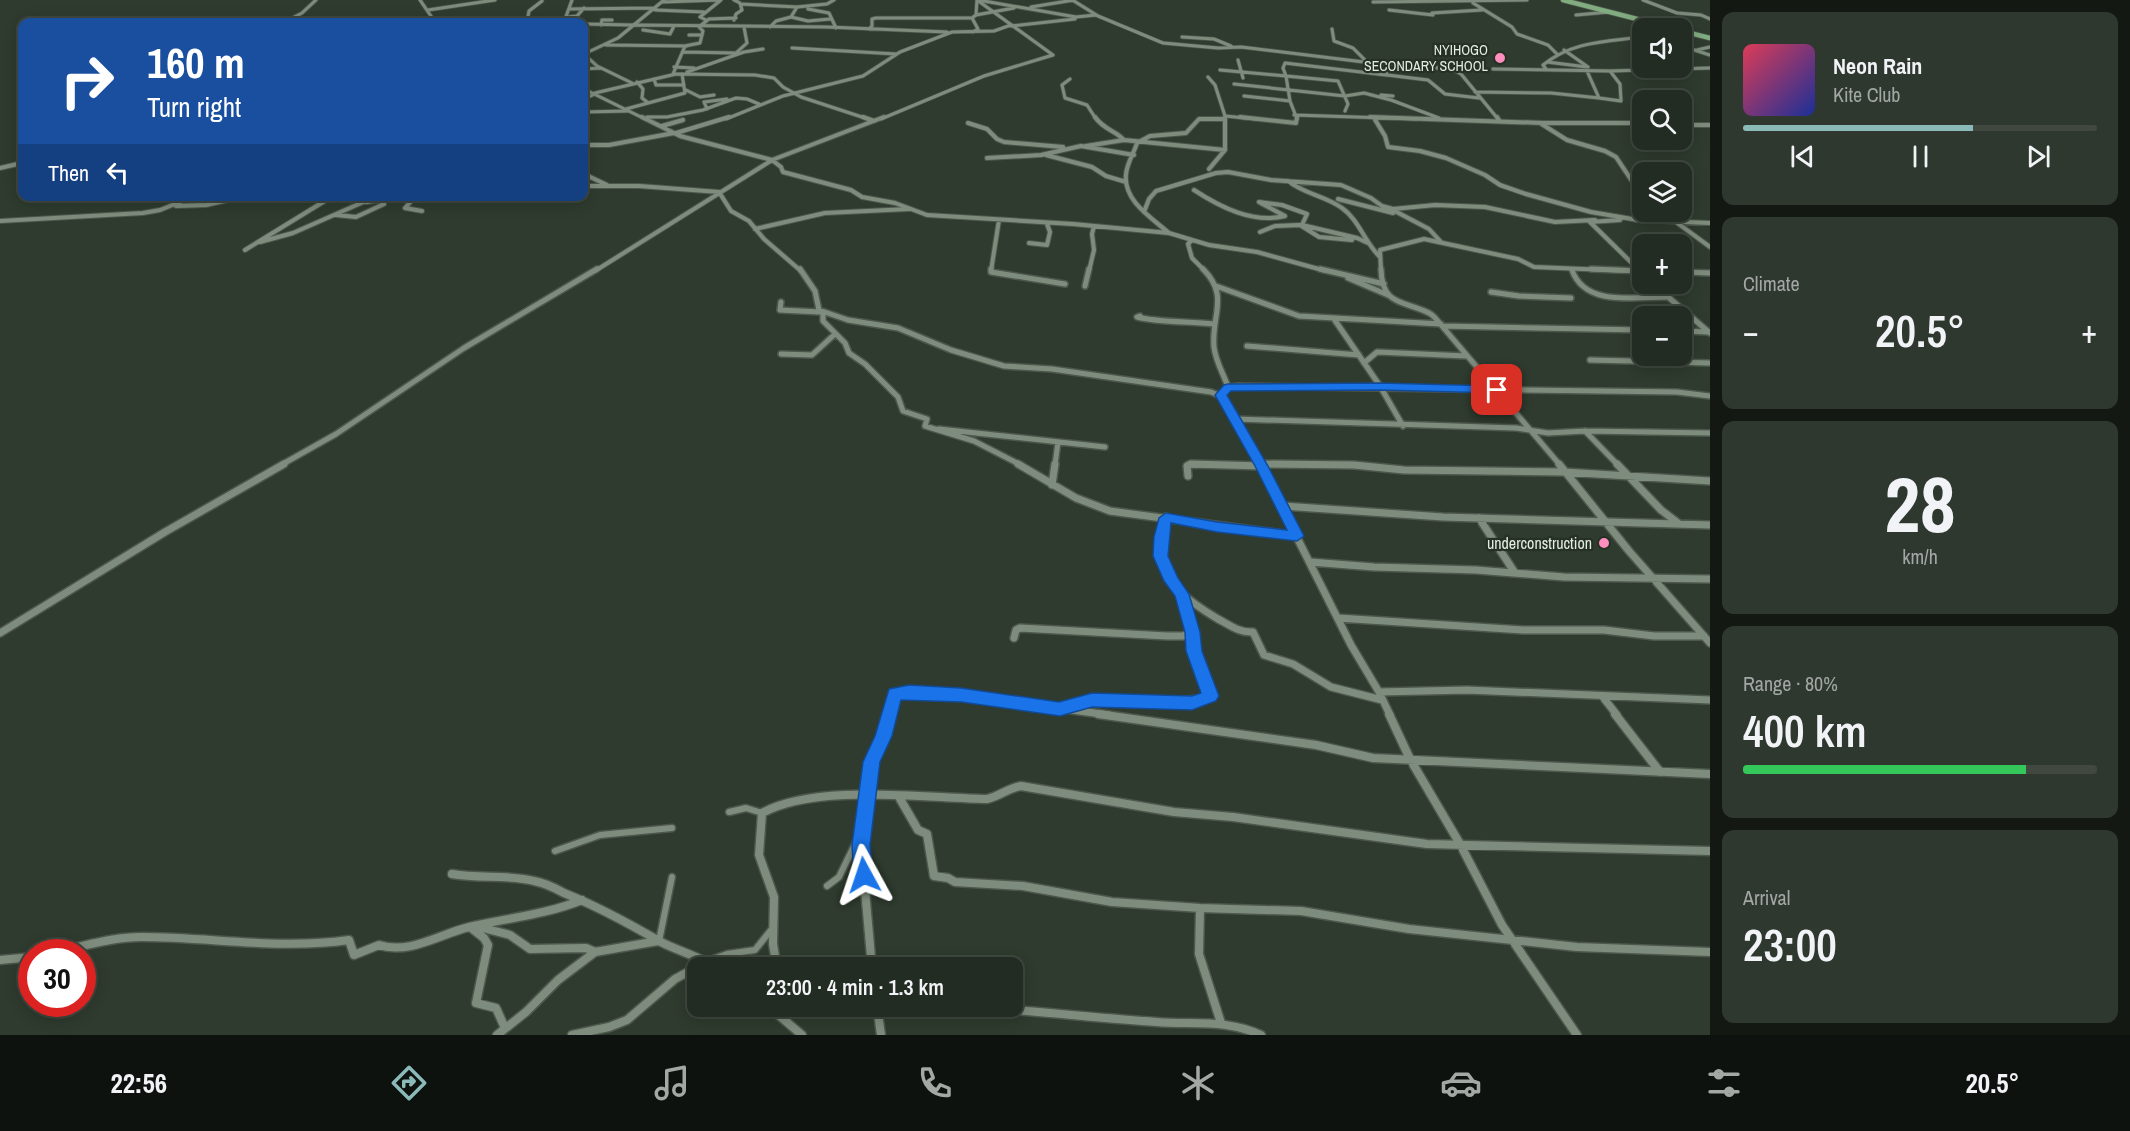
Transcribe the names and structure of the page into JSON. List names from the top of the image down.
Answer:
{
  "places": ["NYIHOGO SECONDARY SCHOOL", "underconstruction"],
  "page": {
    "map_buttons": ["+", "−"],
    "turn": ["160 m", "Turn right"],
    "song": ["Neon Rain", "Kite Club"],
    "then": "Then",
    "tile": [
      "Climate",
      ["28", "km/h"],
      ["Range · 80%", "400 km"],
      ["Arrival", "23:00"]
    ],
    "heat": ["−", "20.5°", "+"],
    "limit": "30",
    "trip": "23:00 · 4 min · 1.3 km",
    "tabs": ["22:56", "20.5°"]
  }
}
